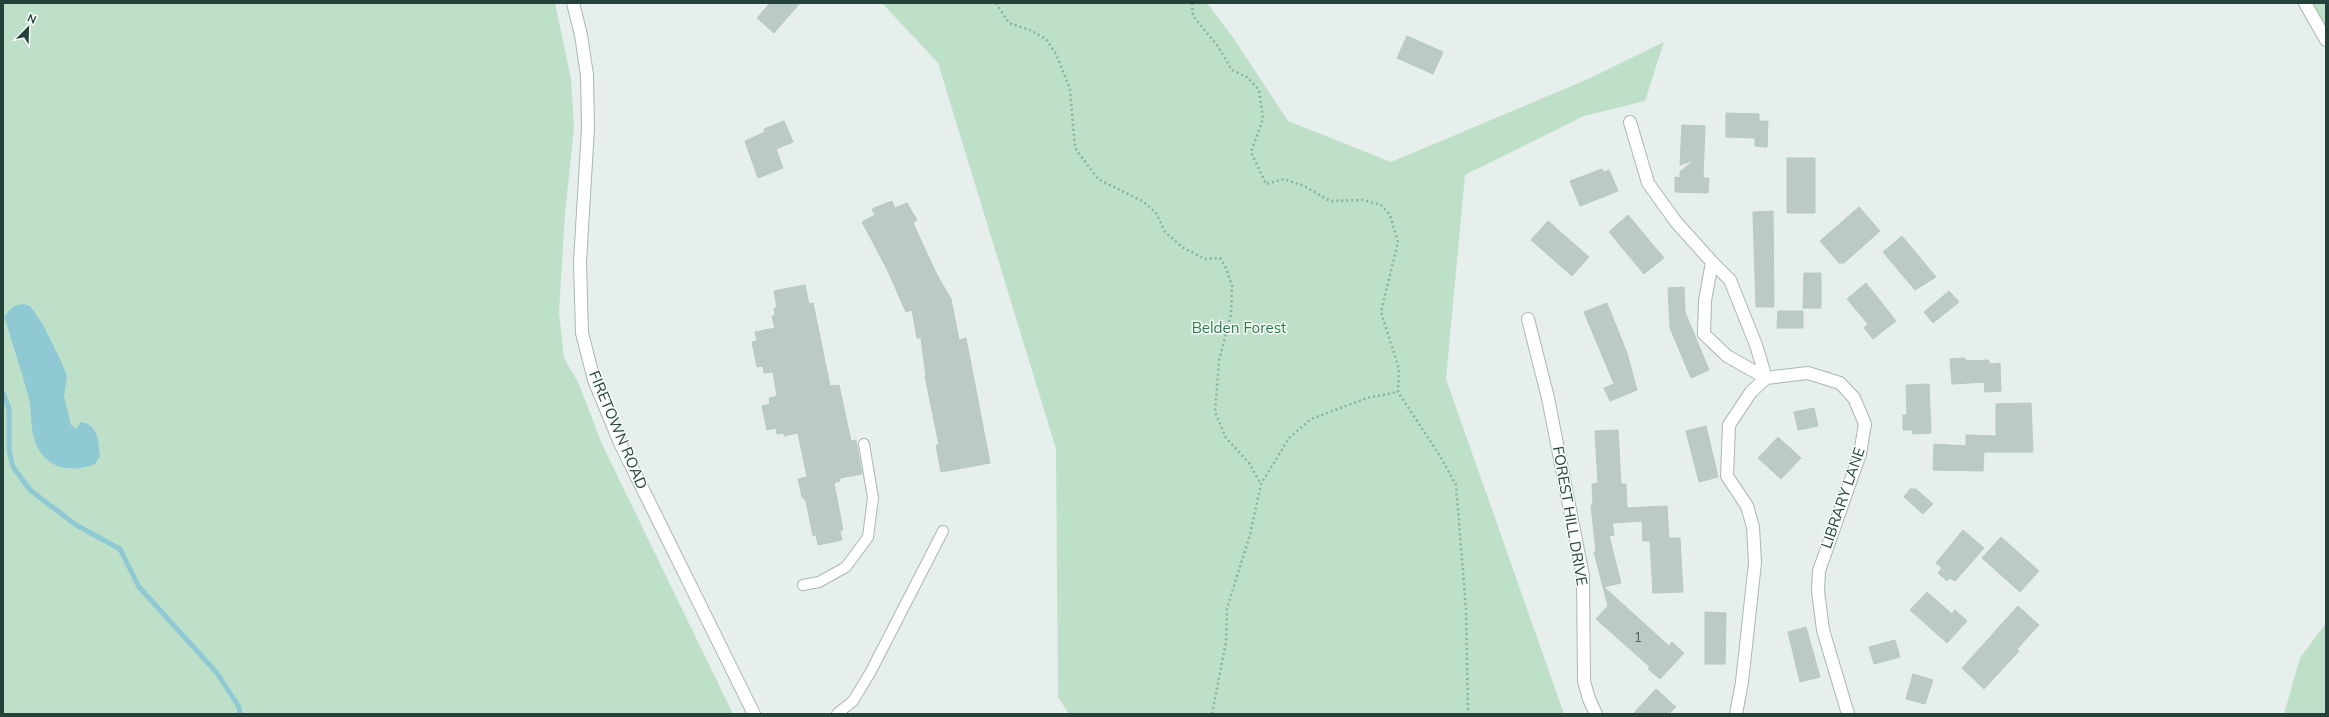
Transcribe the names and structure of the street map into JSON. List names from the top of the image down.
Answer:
{
  "streets": {
    "street": ["FIRETOWN ROAD", "LIBRARY LANE", "FOREST HILL DRIVE"]
  },
  "parks": ["Belden Forest"],
  "house_numbers": ["1"],
  "north": "top right"
}
